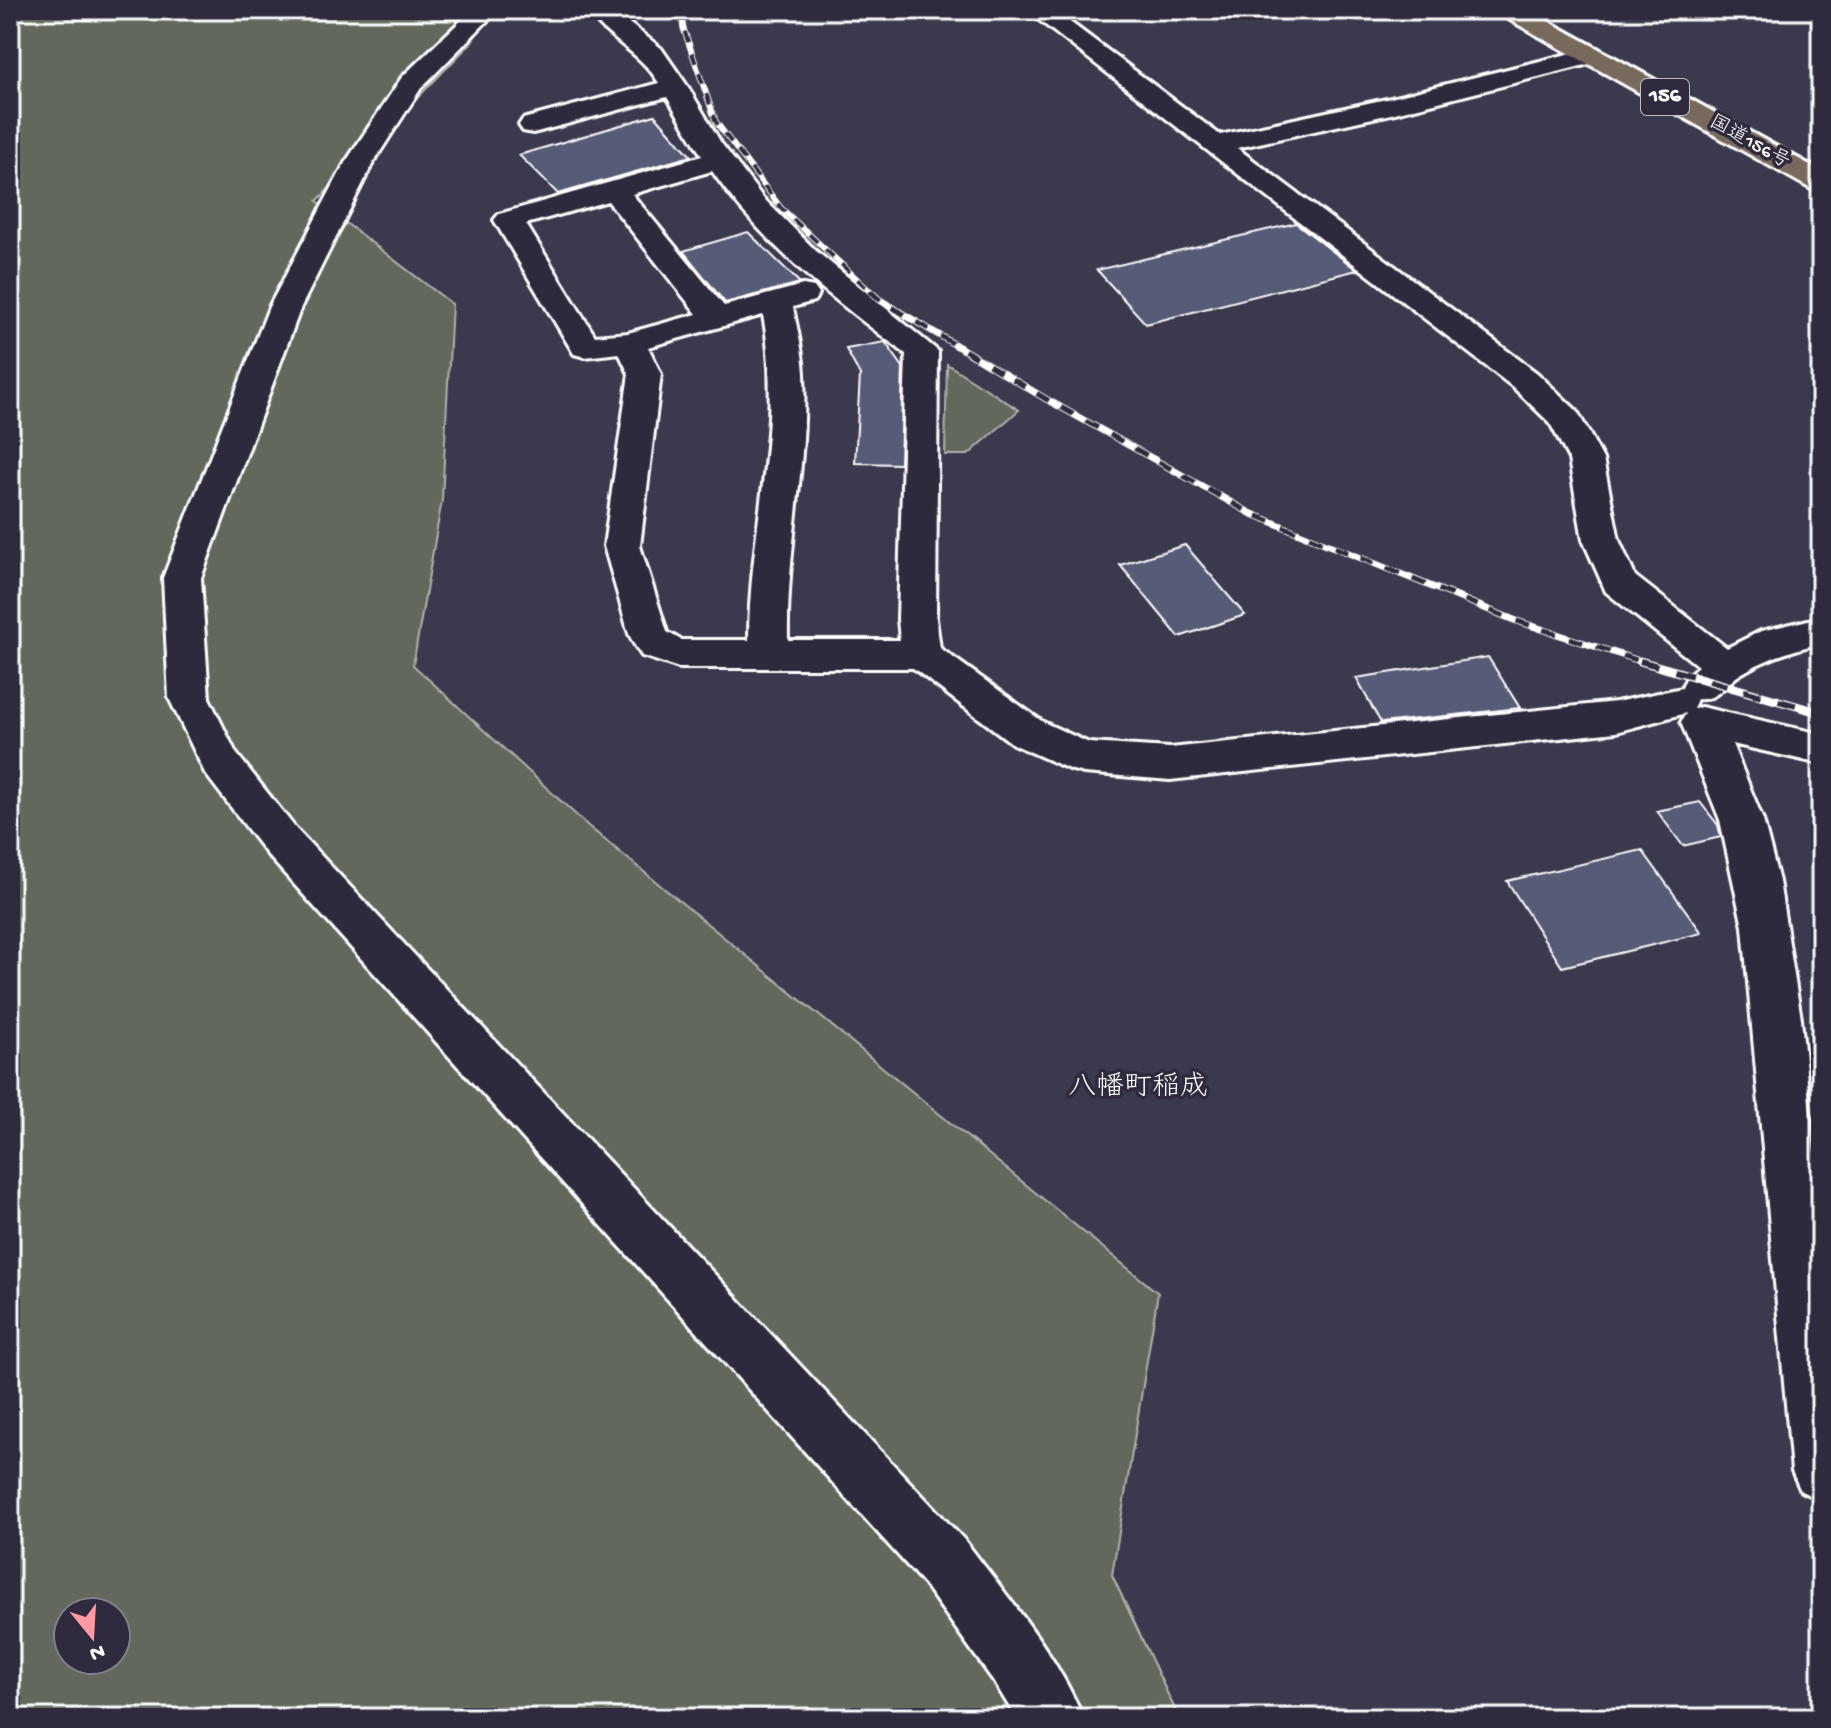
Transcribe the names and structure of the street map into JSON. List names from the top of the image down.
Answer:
{
  "streets": {
    "highway": ["156", "国道156号"]
  },
  "districts": ["八幡町稲成"],
  "north": "bottom"
}
